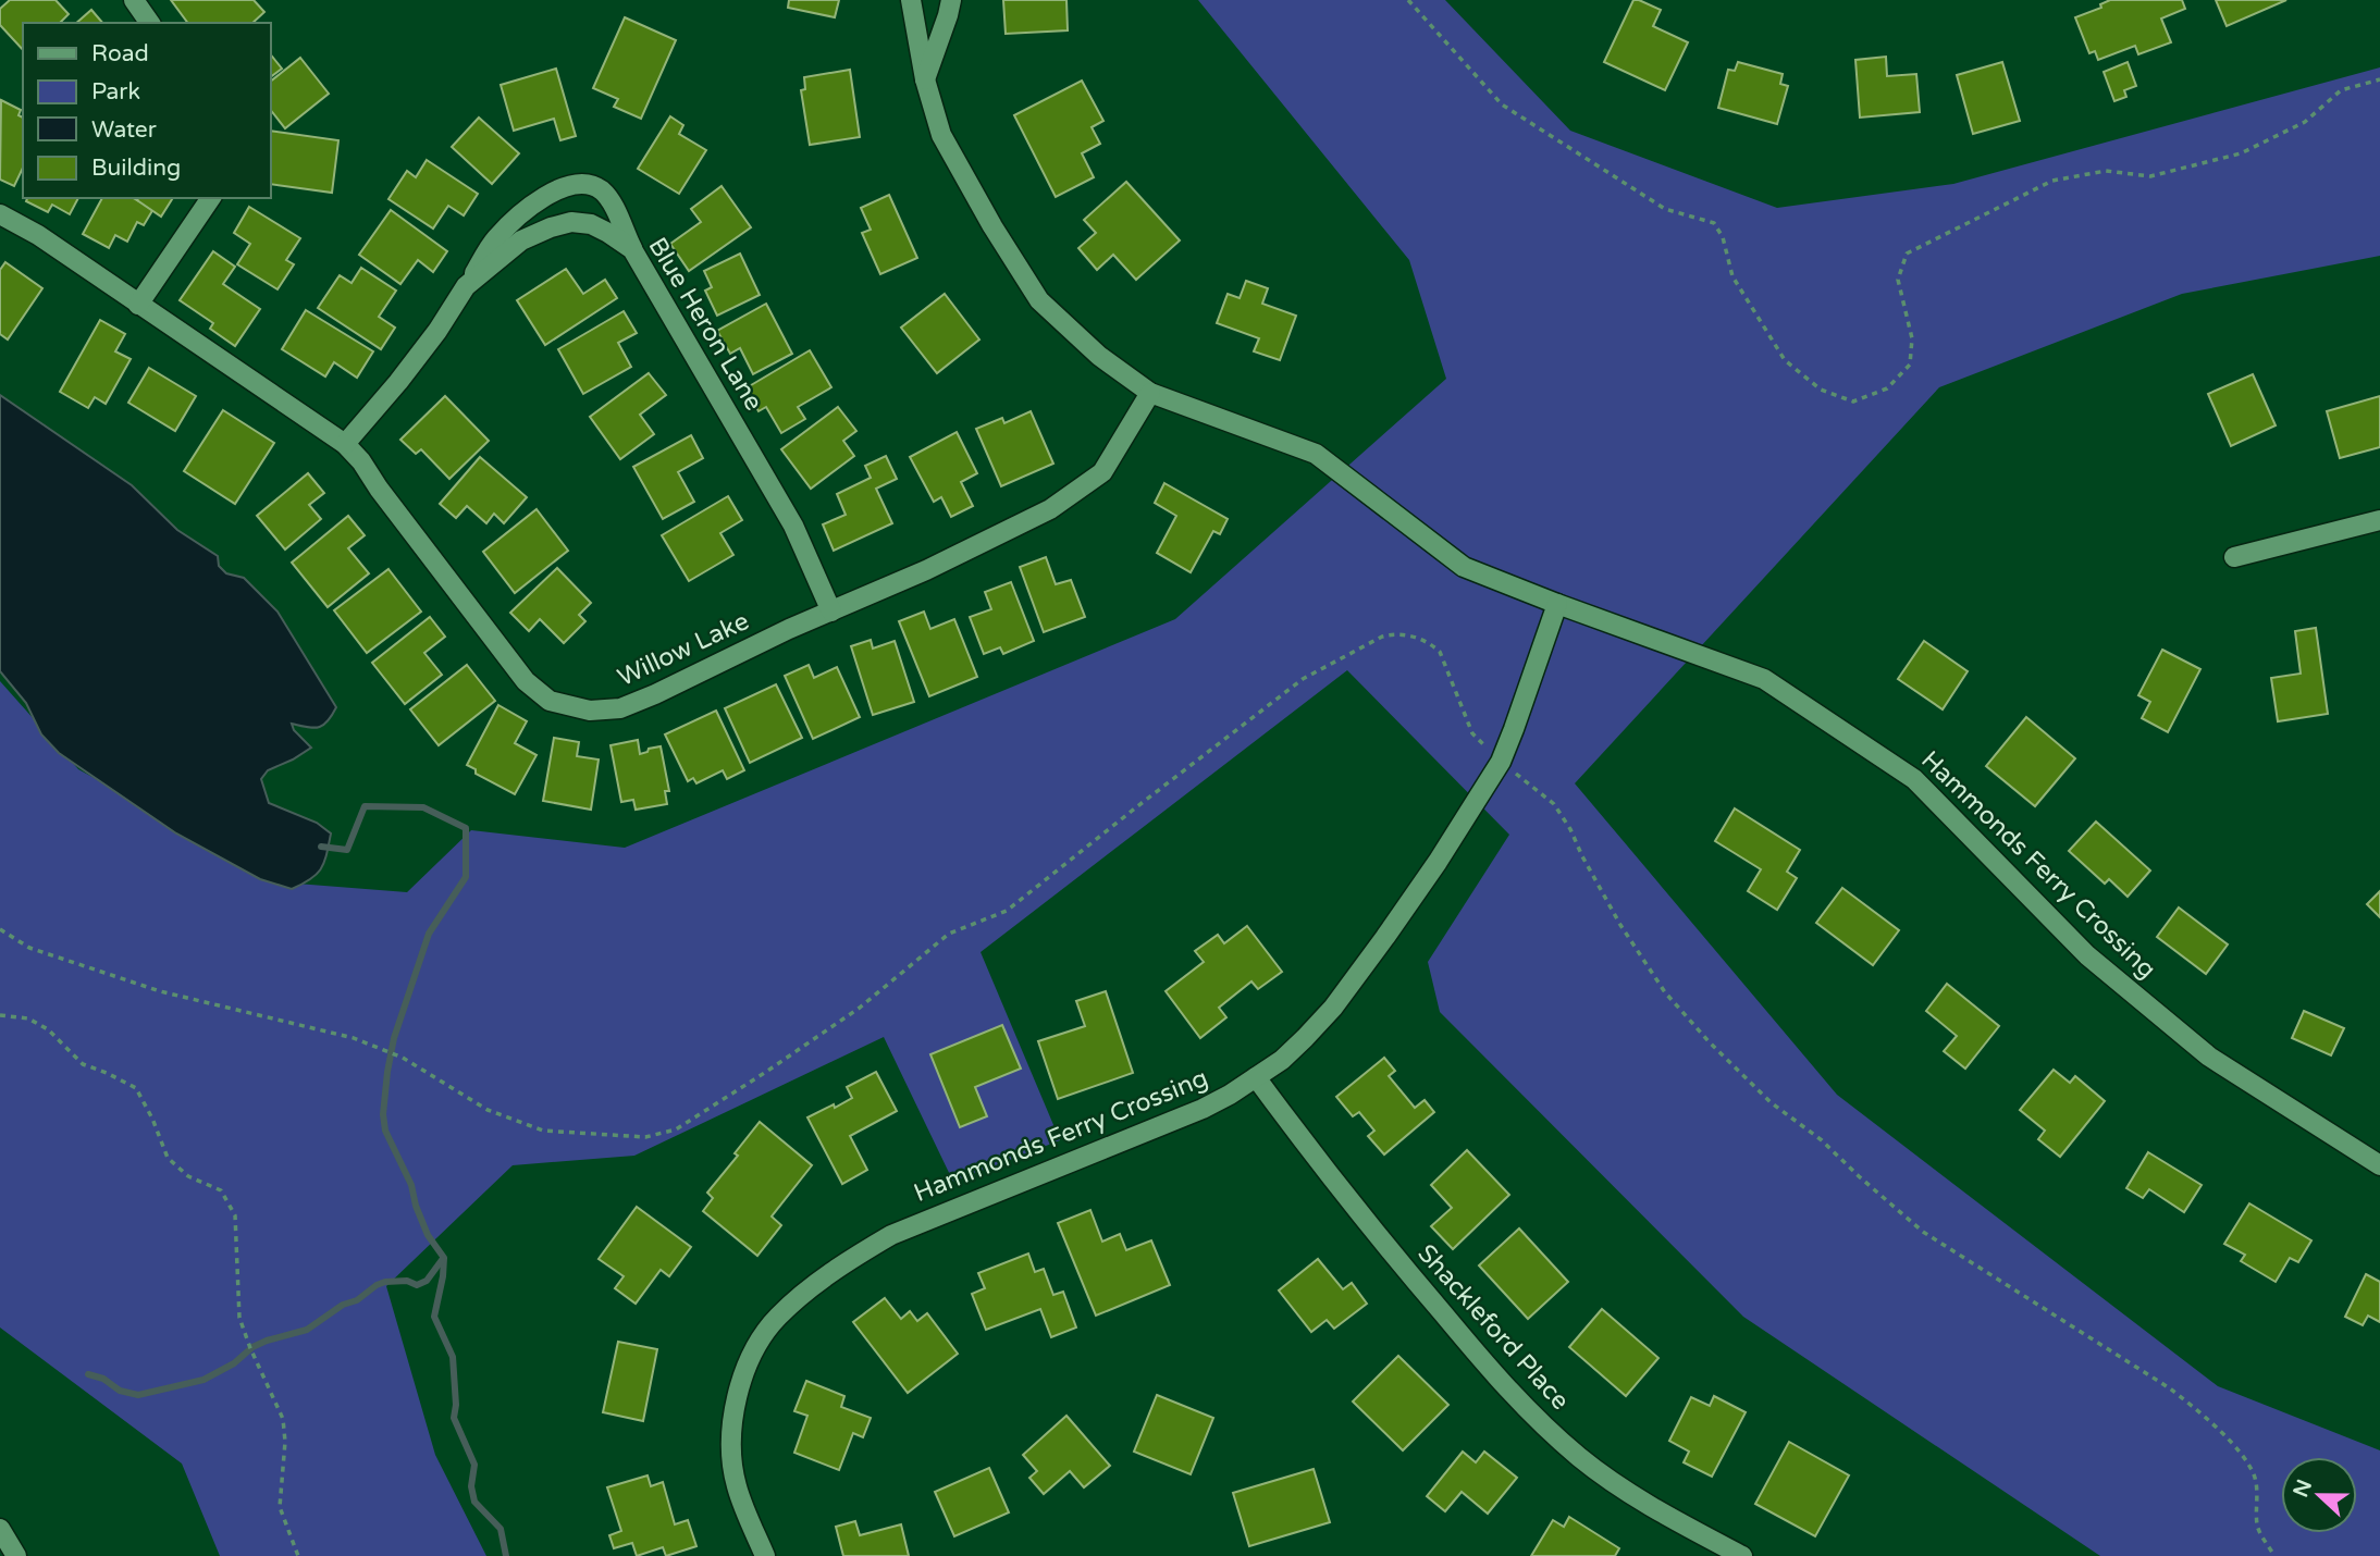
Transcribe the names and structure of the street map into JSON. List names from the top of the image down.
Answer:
{
  "streets": {
    "street": [
      "Blue Heron Lane",
      "Willow Lake",
      "Hammonds Ferry Crossing",
      "Shackleford Place"
    ]
  },
  "crossings": [
    ["Blue Heron Lane", "Willow Lake"],
    ["Willow Lake", "Hammonds Ferry Crossing"],
    ["Hammonds Ferry Crossing", "Shackleford Place"]
  ],
  "legend": [
    "Road",
    "Park",
    "Water",
    "Building"
  ],
  "north": "left"
}
